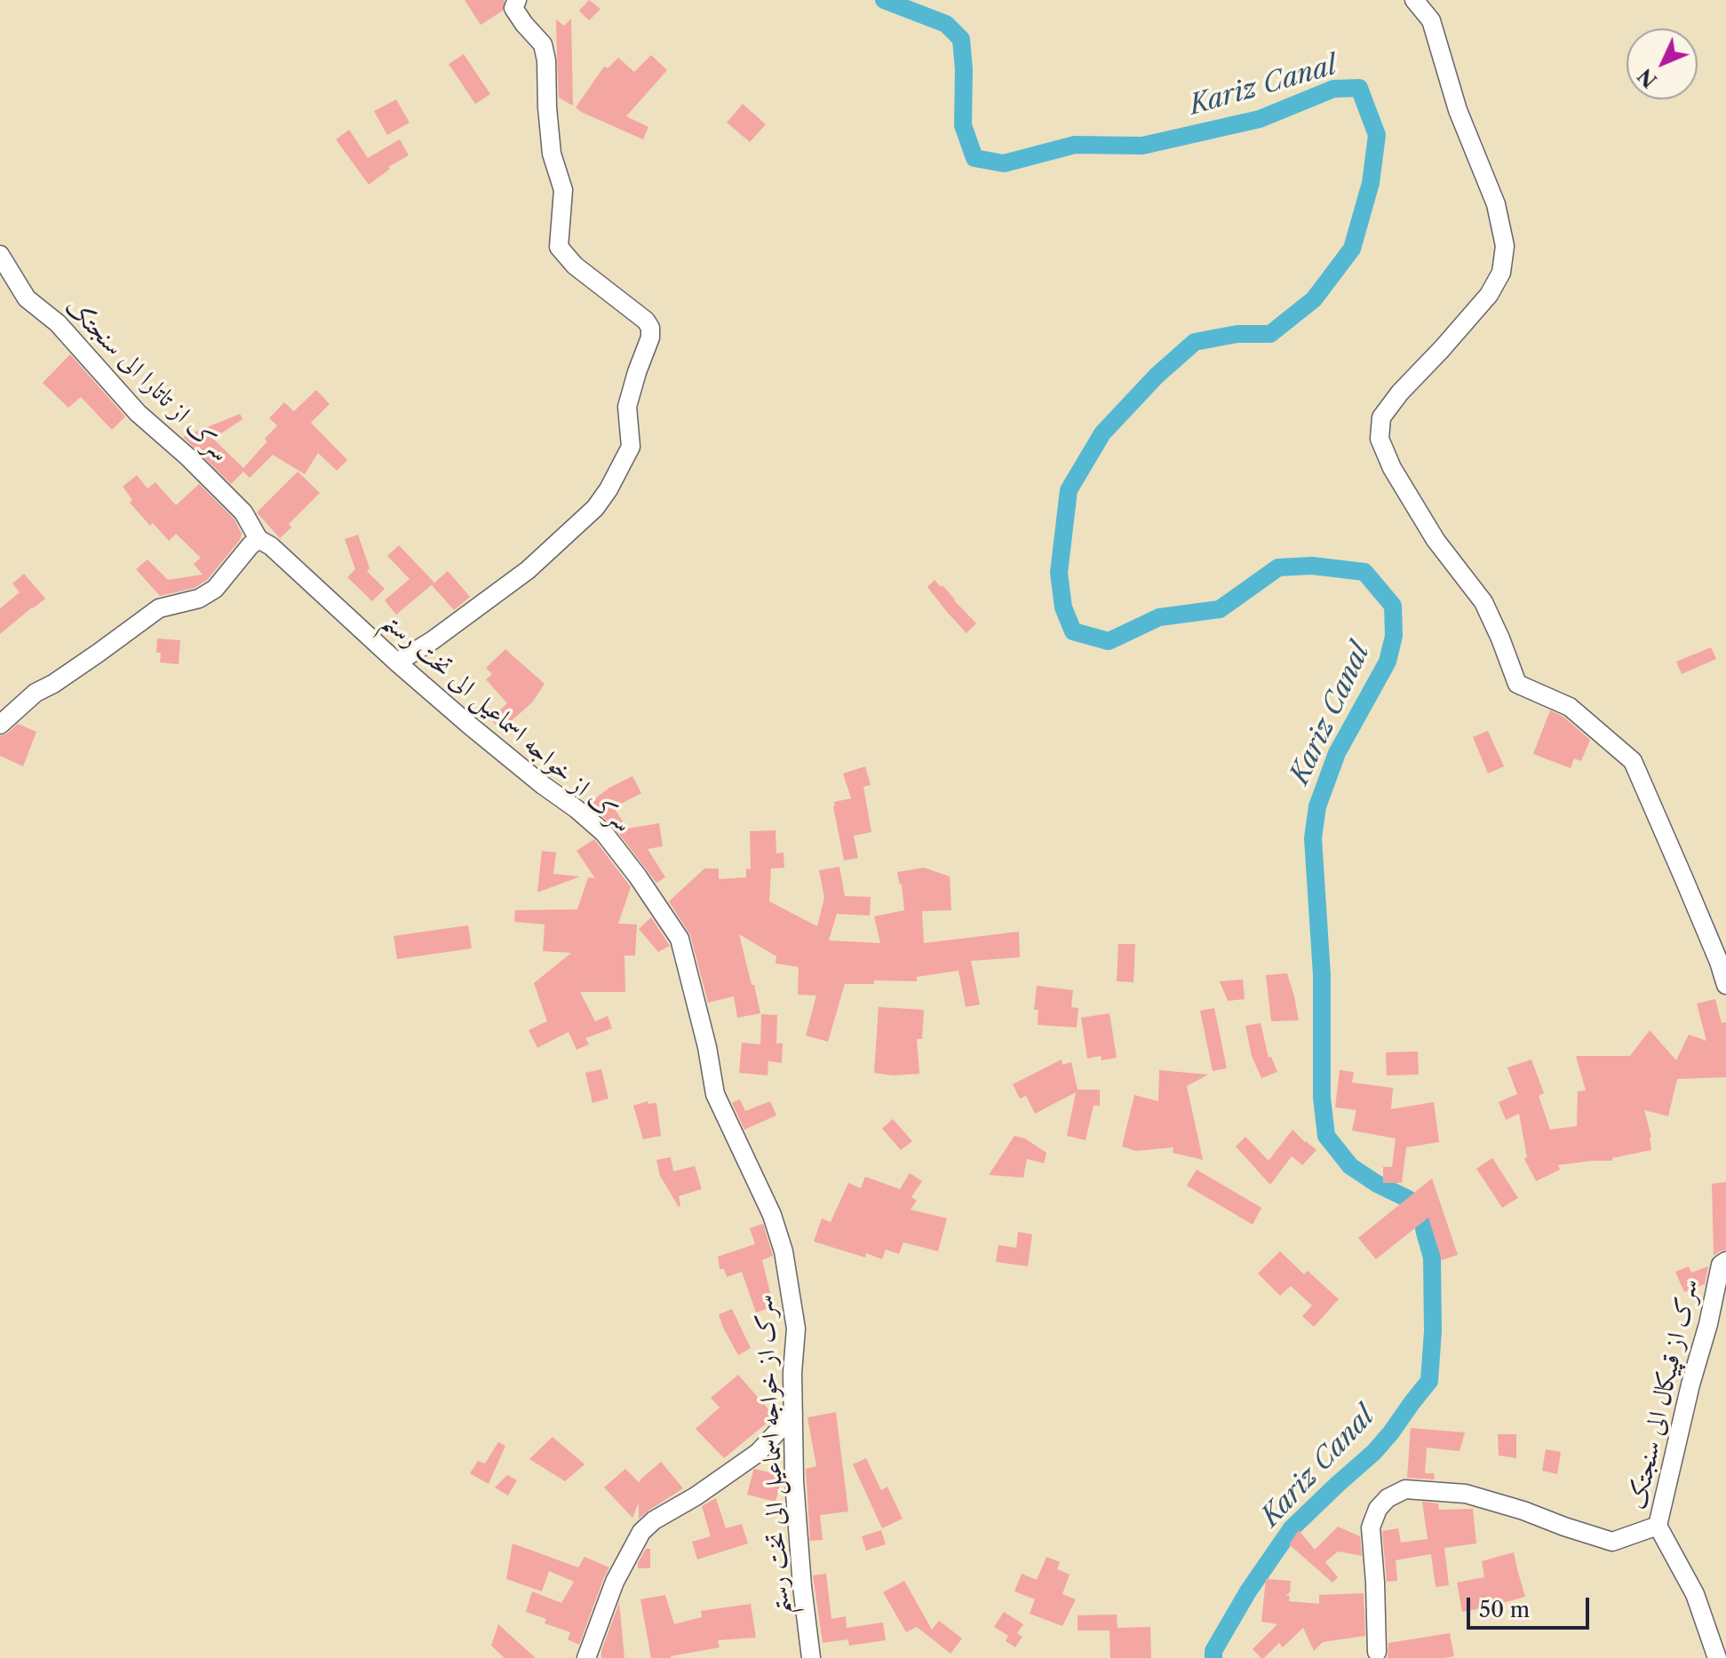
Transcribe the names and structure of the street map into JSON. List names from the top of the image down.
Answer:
{
  "streets": {
    "street": ["سرک از تاتارا الی سنجتک", "سرک از خواجه اسماعیل الی تخت رستم", "سرک از قپیکال الی سنجتک"]
  },
  "crossings": [
    ["سرک از تاتارا الی سنجتک", "سرک از خواجه اسماعیل الی تخت رستم"]
  ],
  "water": ["Kariz Canal"],
  "scale_bar": "50 m",
  "north": "bottom left"
}
